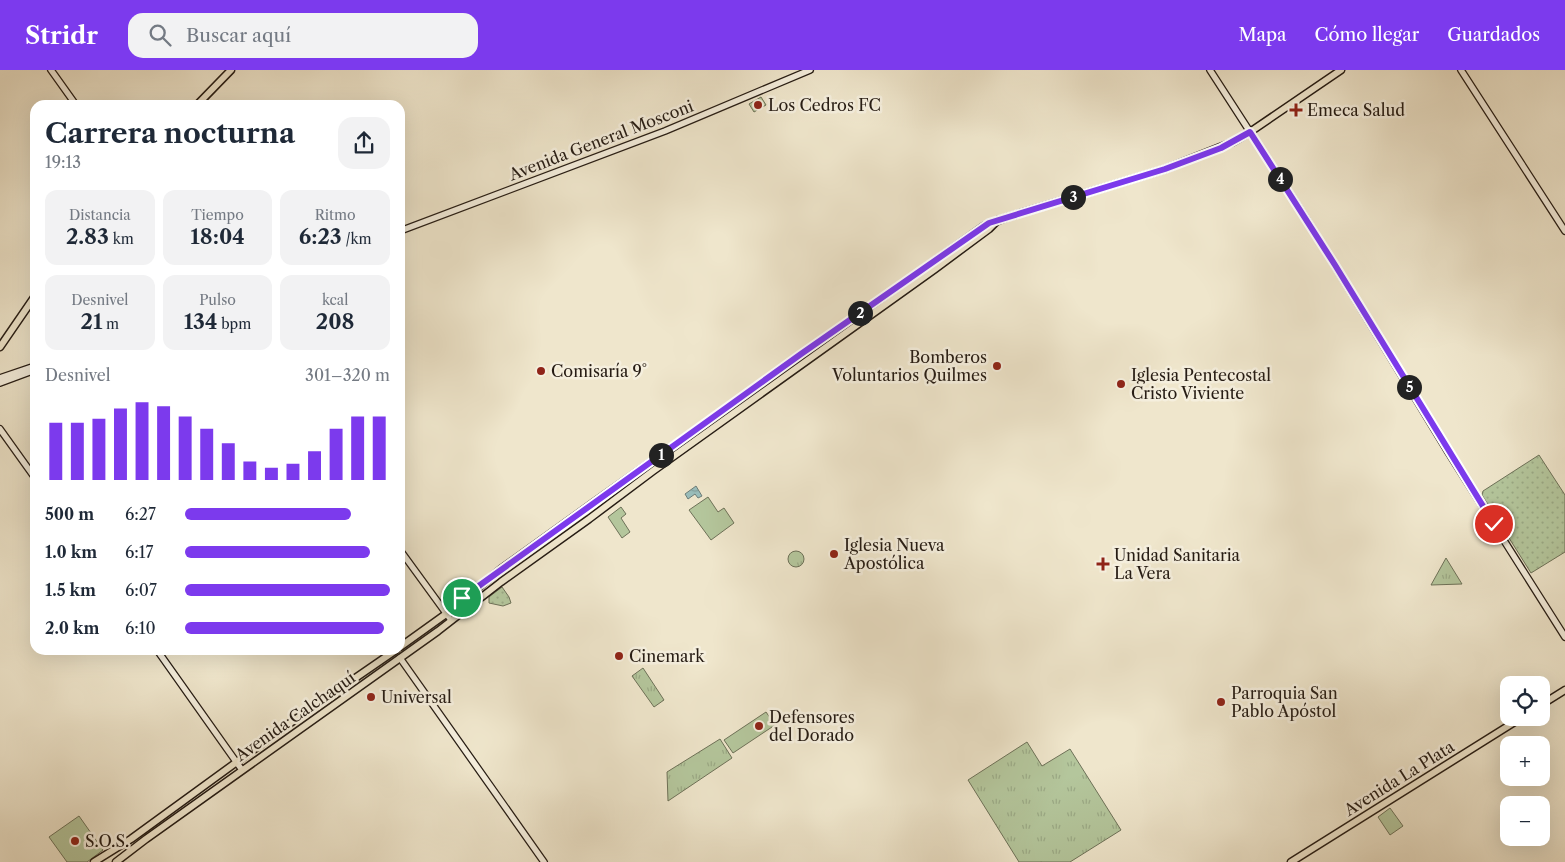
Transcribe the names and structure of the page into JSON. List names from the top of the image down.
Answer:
{
  "streets": {
    "main road": ["Avenida General Mosconi", "Avenida Calchaquí", "Avenida La Plata"]
  },
  "places": {
    "other": [
      "Los Cedros FC",
      "Bomberos Voluntarios Quilmes",
      "Comisaría 9°",
      "Iglesia Pentecostal Cristo Viviente",
      "Iglesia Nueva Apostólica",
      "Cinemark",
      "Universal",
      "Parroquia San Pablo Apóstol",
      "Defensores del Dorado",
      "S.O.S."
    ],
    "health": ["Emeca Salud", "Unidad Sanitaria La Vera"]
  },
  "page": {
    "header": "Stridr",
    "search": "Buscar aquí",
    "nav": ["Mapa", "Cómo llegar", "Guardados"],
    "heading": ["Carrera nocturna", "19:13"],
    "pins": [
      "4",
      "3",
      "2",
      "5",
      "1"
    ],
    "stats": [
      ["Distancia", "2.83 km"],
      ["Tiempo", "18:04"],
      ["Ritmo", "6:23 /km"],
      ["Desnivel", "21 m"],
      ["Pulso", "134 bpm"],
      ["kcal", "208"]
    ],
    "chart": ["Desnivel", "301–320 m"],
    "list": [
      {
        "name": "500 m",
        "note": "6:27"
      },
      {
        "name": "1.0 km",
        "note": "6:17"
      },
      {
        "name": "1.5 km",
        "note": "6:07"
      },
      {
        "name": "2.0 km",
        "note": "6:10"
      }
    ],
    "map_buttons": ["+", "−"]
  }
}
